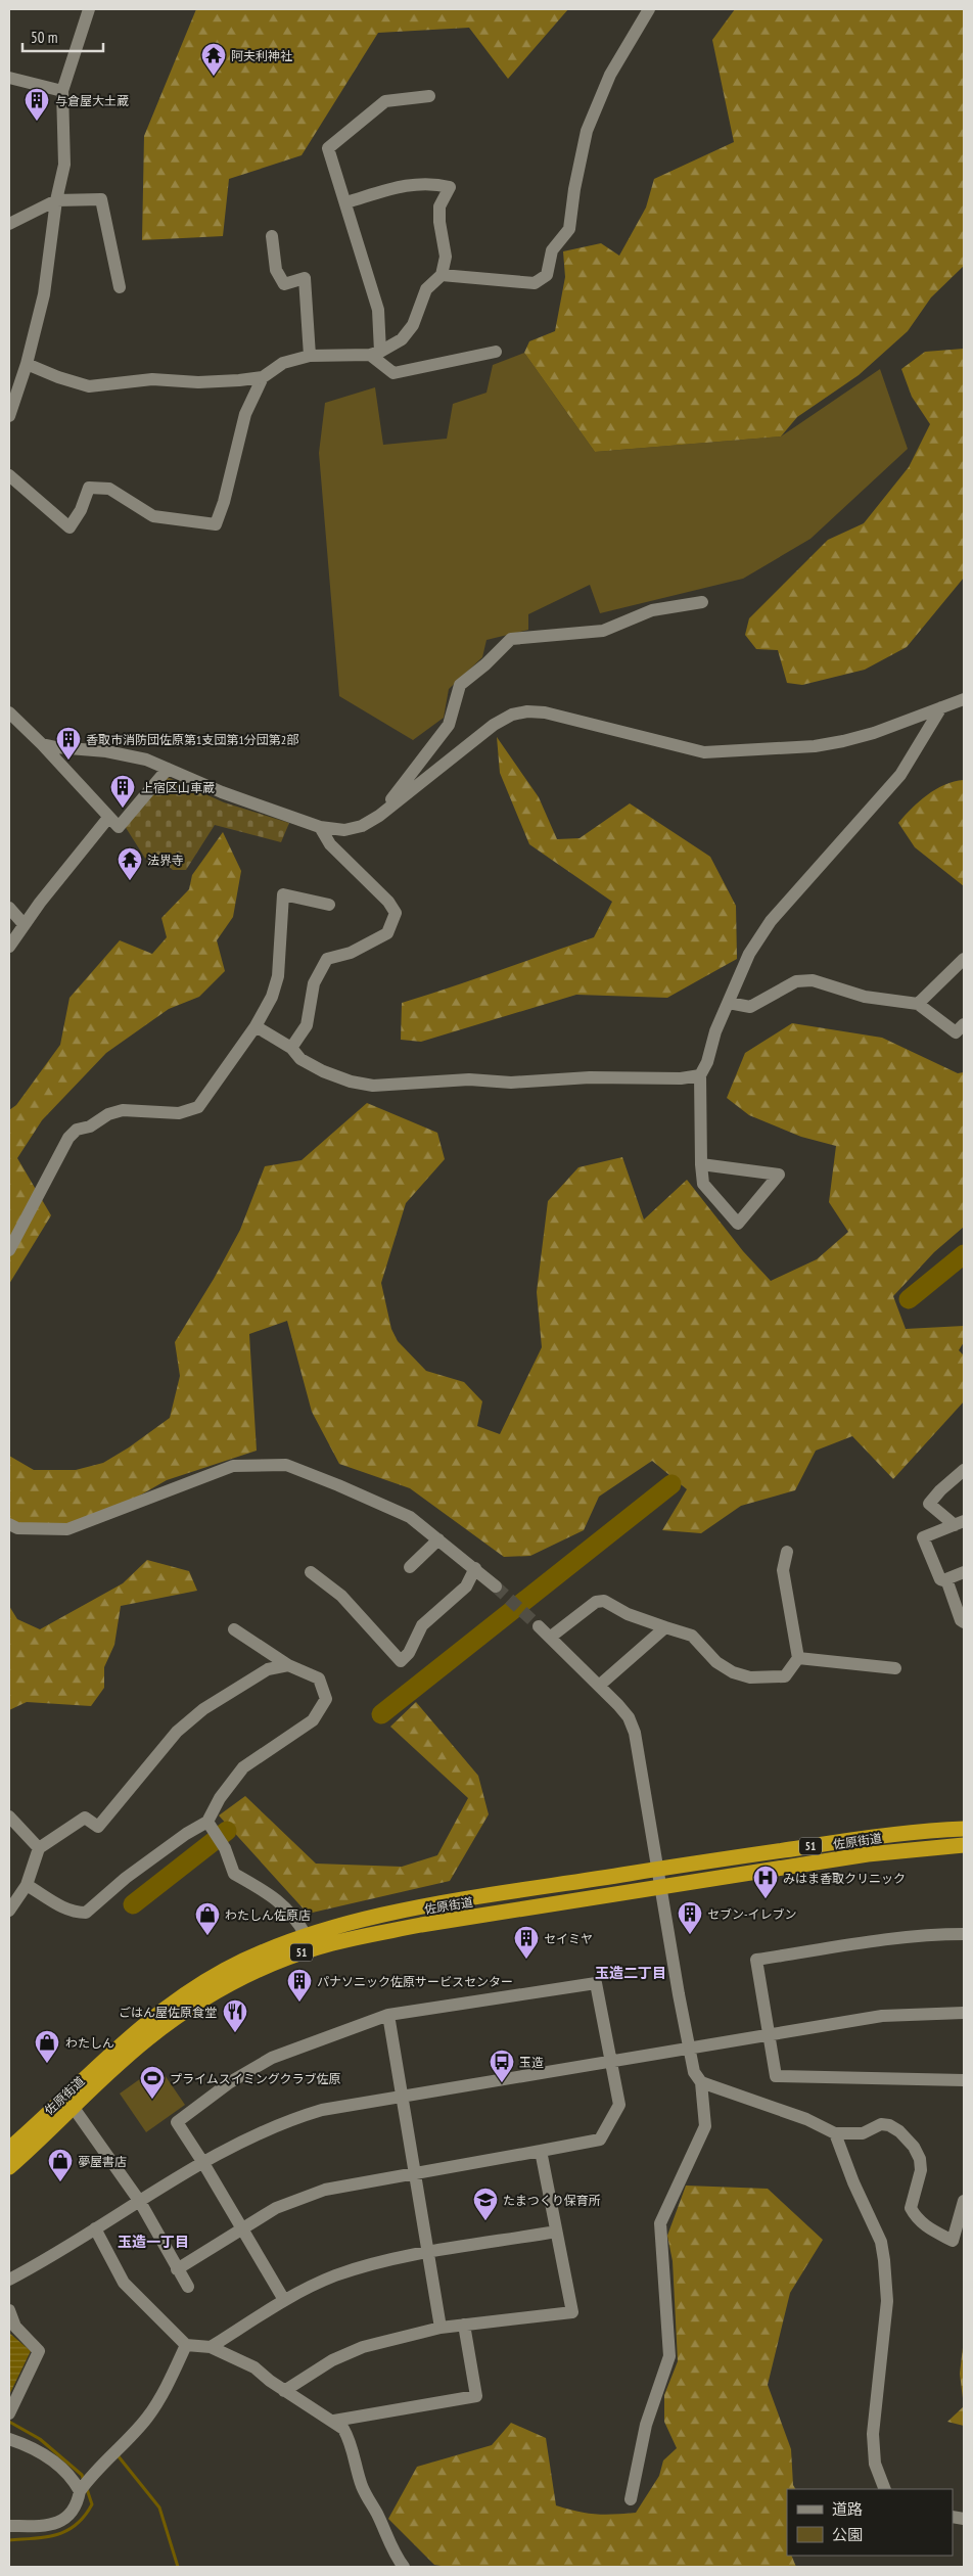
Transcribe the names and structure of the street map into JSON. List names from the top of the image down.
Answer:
{
  "streets": {
    "highway": ["佐原街道", "51"]
  },
  "districts": ["玉造二丁目", "玉造一丁目"],
  "places": {
    "temple": ["阿夫利神社", "法界寺"],
    "building": [
      "与倉屋大土蔵",
      "香取市消防団佐原第1支団第1分団第2部",
      "上宿区山車蔵",
      "セブン-イレブン",
      "セイミヤ",
      "パナソニック佐原サービスセンター"
    ],
    "hospital": ["みはま香取クリニック"],
    "shop": ["わたしん佐原店", "わたしん", "夢屋書店"],
    "restaurant": ["ごはん屋佐原食堂"],
    "bus stop": ["玉造"],
    "sports": ["プライムスイミングクラブ佐原"],
    "school or university": ["たまつくり保育所"]
  },
  "legend": ["道路", "公園"],
  "scale_bar": "50 m"
}
